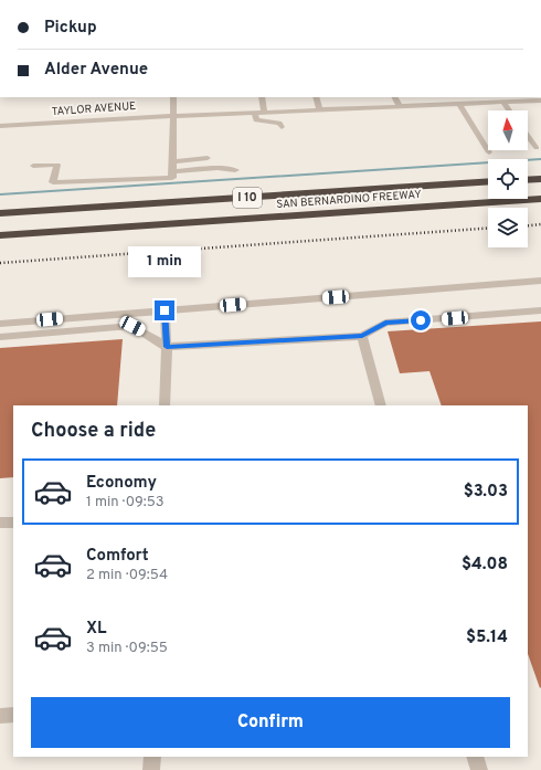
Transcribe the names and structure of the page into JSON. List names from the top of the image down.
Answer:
{
  "streets": {
    "highway": ["I 10", "SAN BERNARDINO FREEWAY"],
    "street": ["TAYLOR AVENUE"]
  },
  "north": "top",
  "page": {
    "banner": ["Pickup", "Alder Avenue"],
    "bubble": "1 min",
    "heading": "Choose a ride",
    "list": [
      {
        "name": "Economy",
        "note": "1 min · 09:53",
        "value": "$3.03"
      },
      {
        "name": "Comfort",
        "note": "2 min · 09:54",
        "value": "$4.08"
      },
      {
        "name": "XL",
        "note": "3 min · 09:55",
        "value": "$5.14"
      }
    ],
    "buttons": "Confirm"
  }
}
